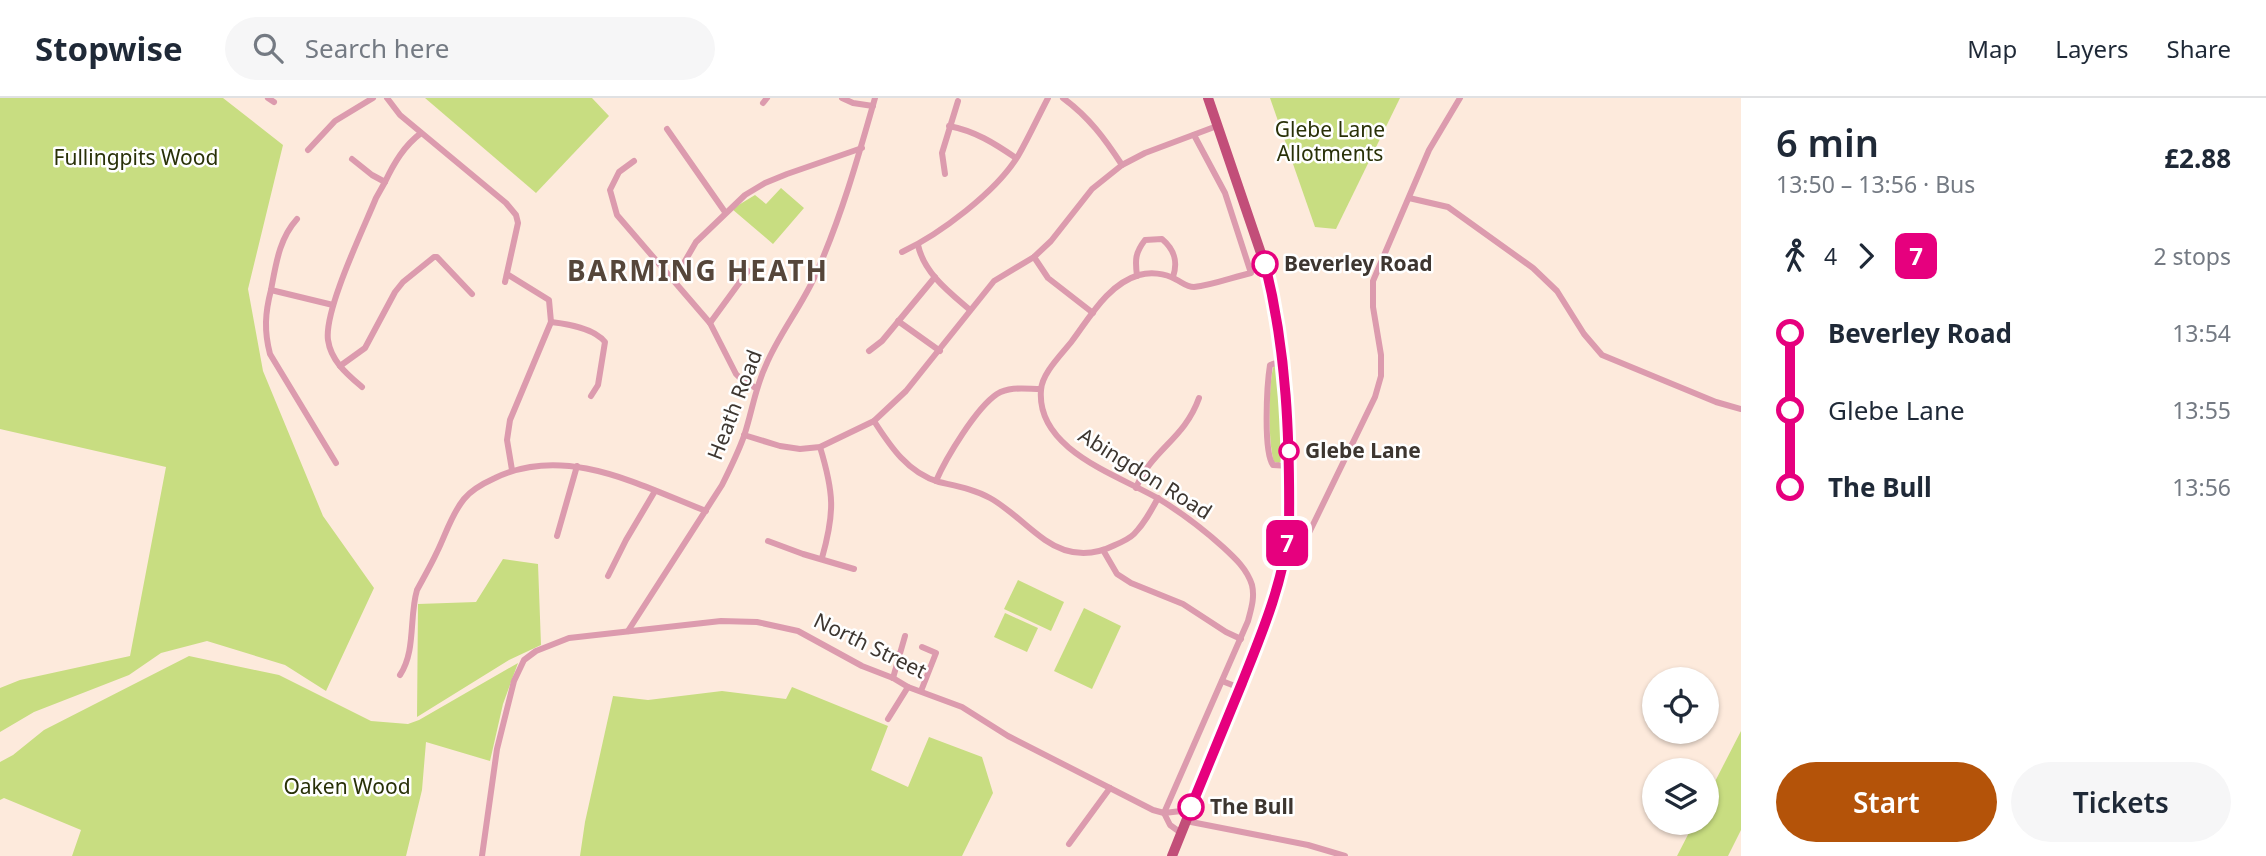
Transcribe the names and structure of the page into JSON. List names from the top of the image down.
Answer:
{
  "streets": {
    "street": ["Heath Road", "Abingdon Road", "North Street"]
  },
  "crossings": [
    ["Heath Road", "North Street"],
    ["Abingdon Road", "North Street"]
  ],
  "districts": ["BARMING HEATH"],
  "parks": ["Glebe Lane Allotments", "Fullingpits Wood", "Oaken Wood"],
  "places": ["Beverley Road", "Glebe Lane", "The Bull"],
  "lines": ["bus line 7"],
  "page": {
    "header": "Stopwise",
    "search": "Search here",
    "nav": ["Map", "Layers", "Share"],
    "on_map": "7",
    "heading": ["6 min", "13:50 – 13:56 · Bus", "£2.88"],
    "legs": ["4", "7", "2 stops"],
    "list": [
      {
        "name": "Beverley Road",
        "value": "13:54"
      },
      {
        "name": "Glebe Lane",
        "value": "13:55"
      },
      {
        "name": "The Bull",
        "value": "13:56"
      }
    ],
    "buttons": ["Start", "Tickets"]
  }
}
